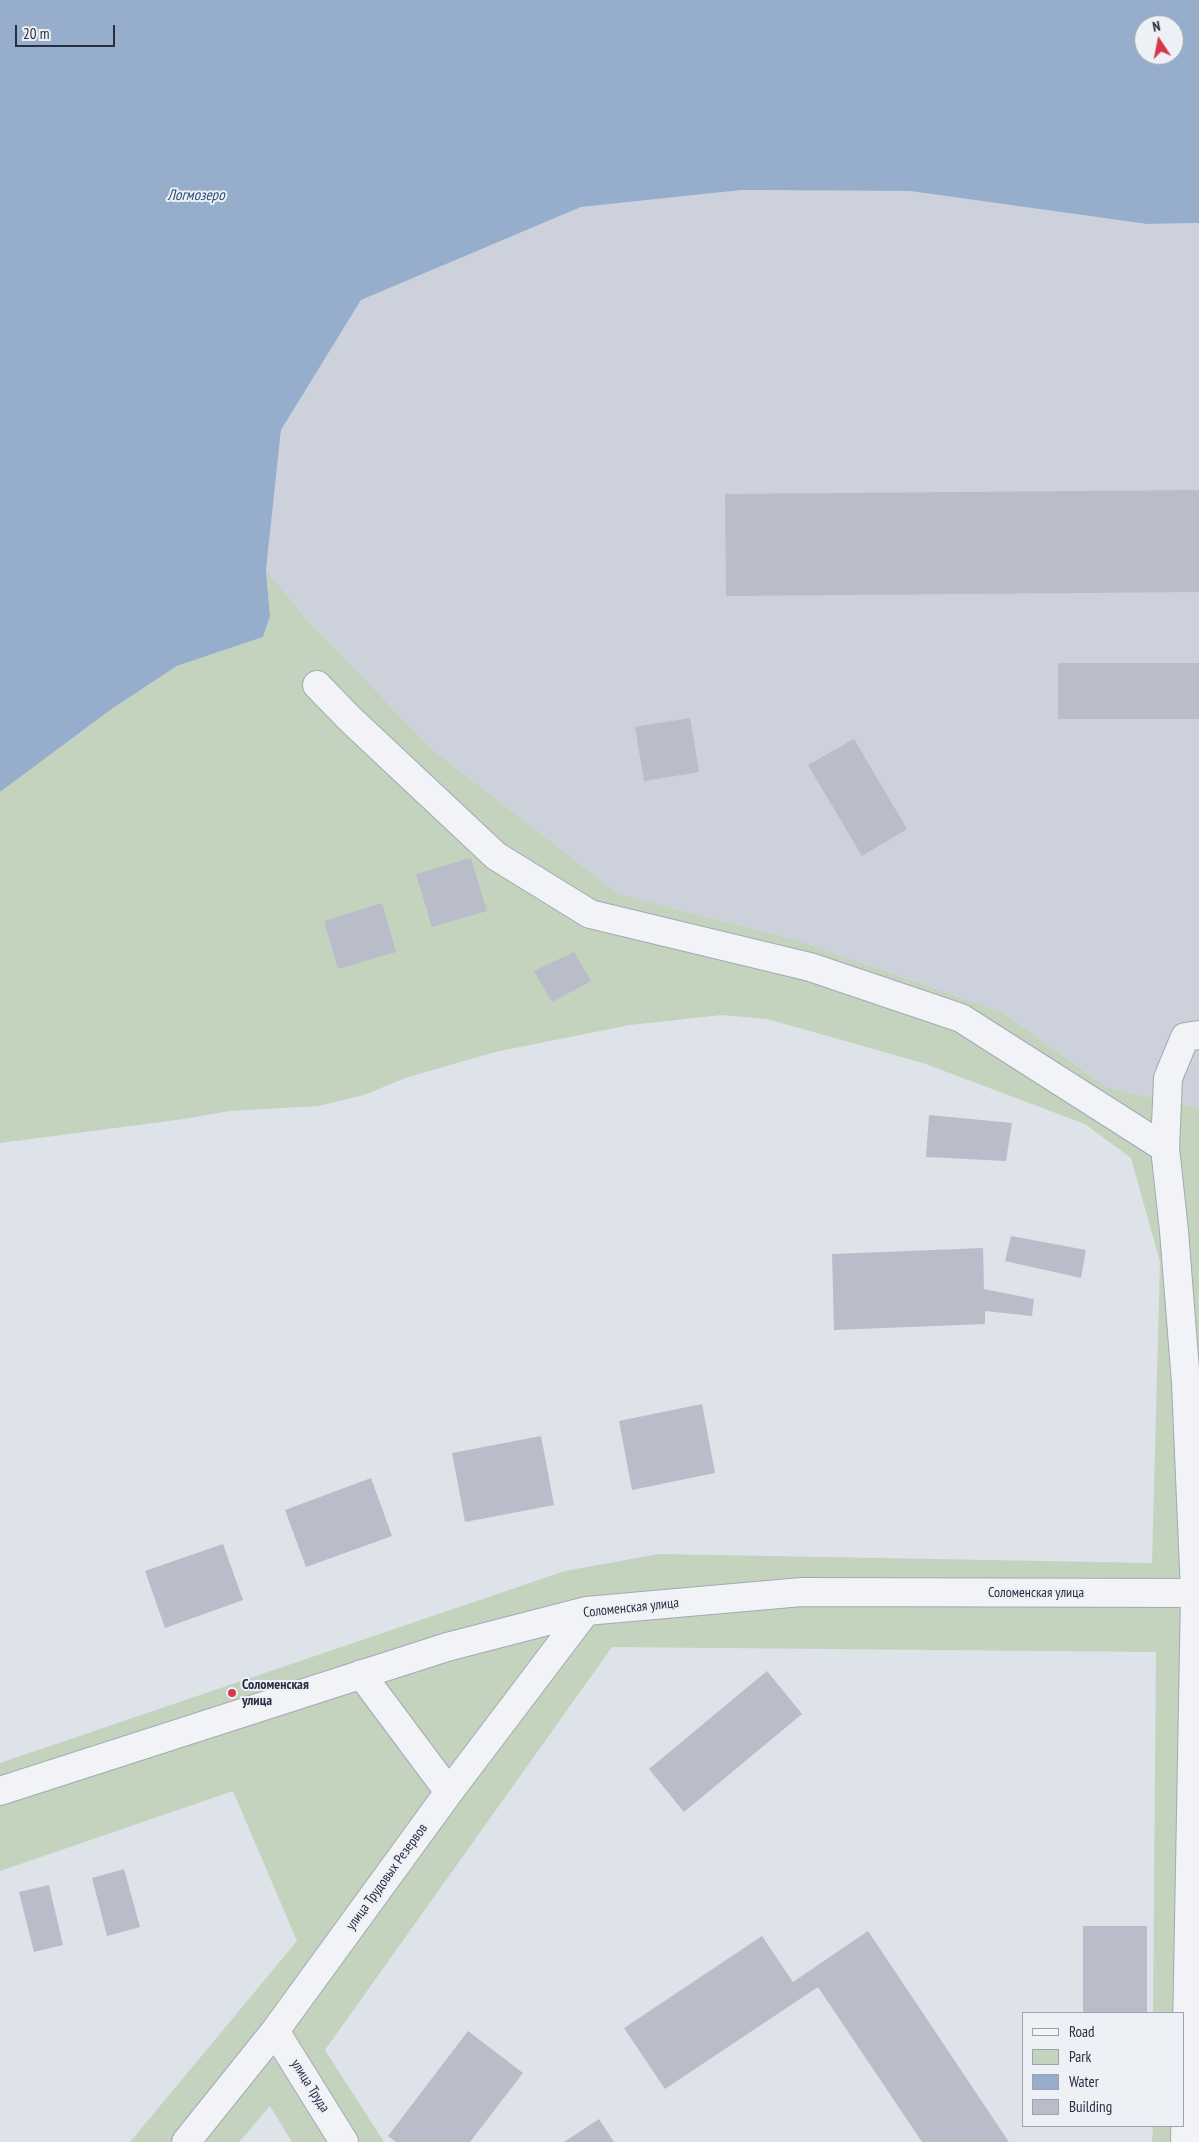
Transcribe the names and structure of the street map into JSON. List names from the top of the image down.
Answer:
{
  "streets": {
    "street": ["Соломенская улица", "улица Трудовых Резервов", "улица Труда"]
  },
  "crossings": [
    ["Соломенская улица", "улица Трудовых Резервов"],
    ["улица Трудовых Резервов", "улица Труда"]
  ],
  "water": ["Логмозеро"],
  "places": ["Соломенская улица"],
  "legend": [
    "Road",
    "Park",
    "Water",
    "Building"
  ],
  "scale_bar": "20 m",
  "north": "top"
}
